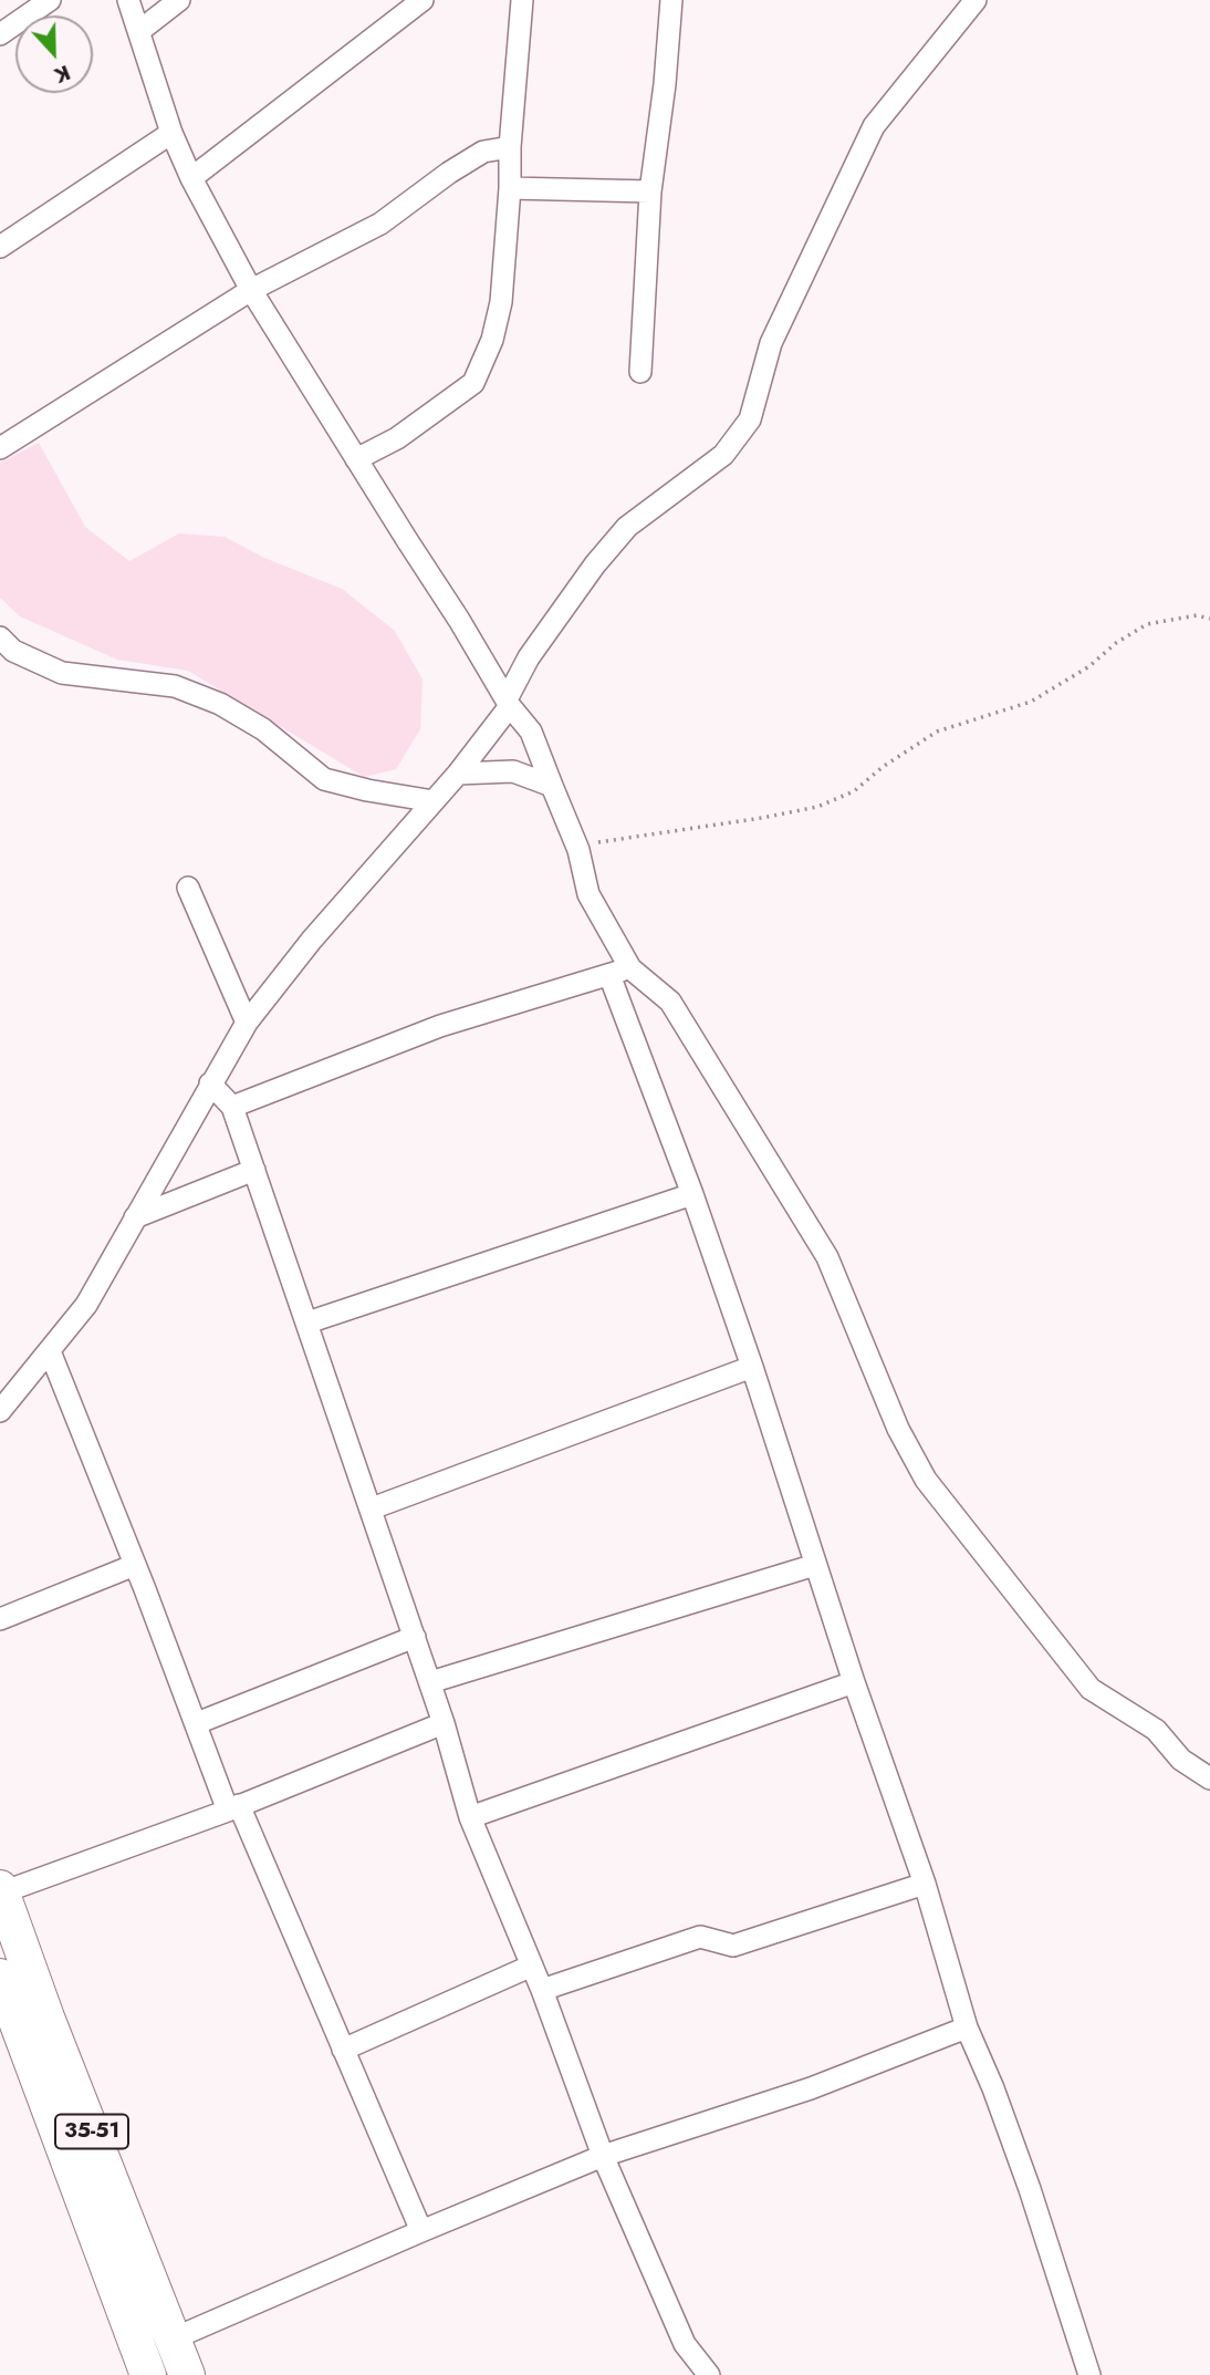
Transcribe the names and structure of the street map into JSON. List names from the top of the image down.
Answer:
{
  "streets": {
    "main road": ["35-51"]
  },
  "north": "bottom"
}
